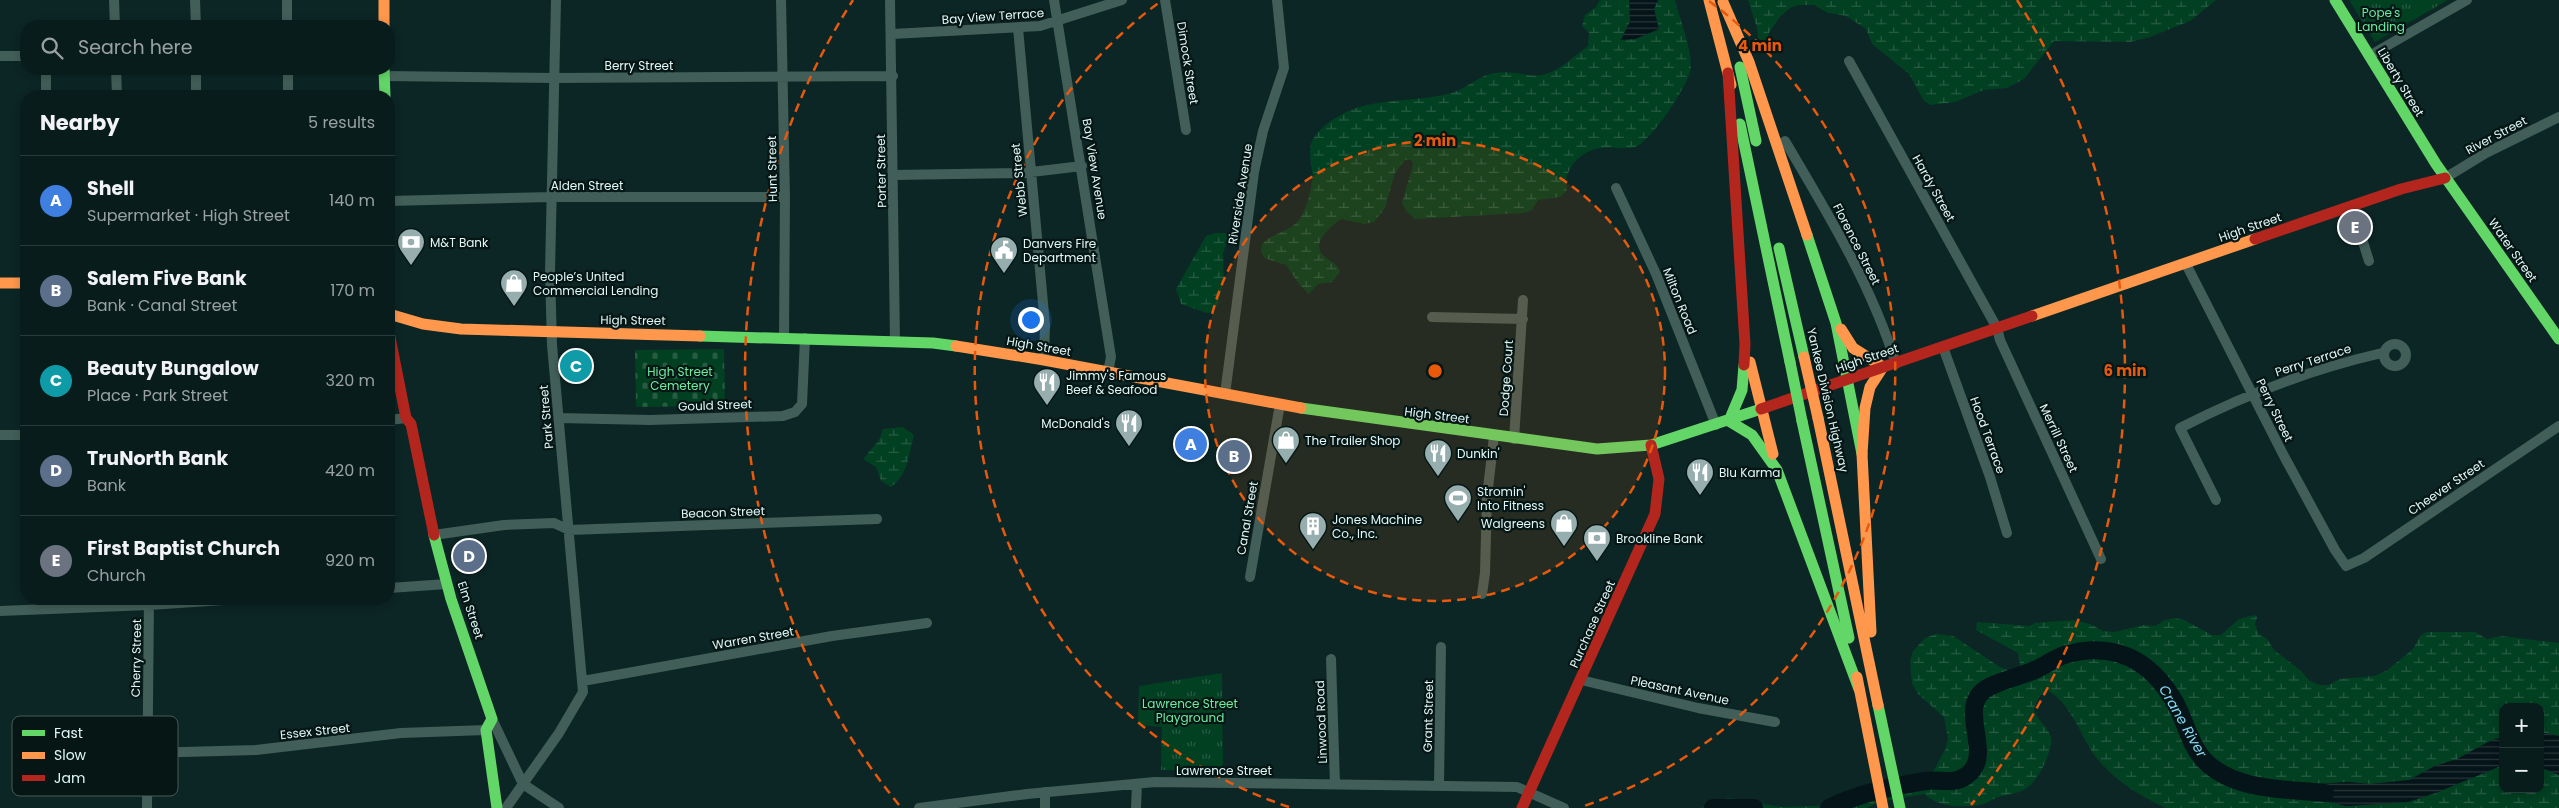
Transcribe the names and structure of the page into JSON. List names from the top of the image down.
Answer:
{
  "streets": {
    "main road": [
      "Liberty Street",
      "High Street",
      "Water Street",
      "Yankee Division Highway",
      "Elm Street",
      "Purchase Street"
    ],
    "street": [
      "Bay View Terrace",
      "Dimock Street",
      "Berry Street",
      "River Street",
      "Hunt Street",
      "Bay View Avenue",
      "Porter Street",
      "Webb Street",
      "Alden Street",
      "Hardy Street",
      "Riverside Avenue",
      "Florence Street",
      "Milton Road",
      "Perry Terrace",
      "Dodge Court",
      "Gould Street",
      "Perry Street",
      "Park Street",
      "Hood Terrace",
      "Merrill Street",
      "Cheever Street",
      "Beacon Street",
      "Canal Street",
      "Warren Street",
      "Cherry Street",
      "Pleasant Avenue",
      "Grant Street",
      "Linwood Road",
      "Essex Street",
      "Lawrence Street"
    ]
  },
  "crossings": [
    ["Bay View Terrace", "Bay View Avenue"],
    ["Bay View Terrace", "Porter Street"],
    ["Bay View Terrace", "Webb Street"],
    ["Berry Street", "Hunt Street"],
    ["Berry Street", "Porter Street"],
    ["Berry Street", "Park Street"],
    ["Liberty Street", "River Street"],
    ["Liberty Street", "High Street"],
    ["Liberty Street", "Water Street"],
    ["River Street", "High Street"],
    ["River Street", "Water Street"],
    ["Hunt Street", "Alden Street"],
    ["Hunt Street", "High Street"],
    ["Bay View Avenue", "High Street"],
    ["Porter Street", "High Street"],
    ["Webb Street", "High Street"],
    ["Alden Street", "Park Street"],
    ["Hardy Street", "High Street"],
    ["Hardy Street", "Merrill Street"],
    ["Riverside Avenue", "High Street"],
    ["High Street", "Florence Street"],
    ["High Street", "Water Street"],
    ["High Street", "Milton Road"],
    ["High Street", "Dodge Court"],
    ["High Street", "Gould Street"],
    ["High Street", "Perry Street"],
    ["High Street", "Park Street"],
    ["High Street", "Hood Terrace"],
    ["High Street", "Merrill Street"],
    ["High Street", "Canal Street"],
    ["High Street", "Purchase Street"],
    ["Perry Terrace", "Perry Street"],
    ["Gould Street", "Park Street"],
    ["Perry Street", "Cheever Street"],
    ["Park Street", "Beacon Street"],
    ["Park Street", "Warren Street"],
    ["Beacon Street", "Elm Street"],
    ["Purchase Street", "Pleasant Avenue"],
    ["Purchase Street", "Lawrence Street"],
    ["Grant Street", "Lawrence Street"],
    ["Linwood Road", "Lawrence Street"]
  ],
  "water": ["Crane River"],
  "parks": ["Pope's Landing", "High Street Cemetery", "Lawrence Street Playground"],
  "places": {
    "bank": ["M&T Bank", "Brookline Bank"],
    "public building": ["Danvers Fire Department"],
    "shop": ["People’s United Commercial Lending", "The Trailer Shop", "Walgreens"],
    "restaurant": [
      "Jimmy's Famous Beef & Seafood",
      "McDonald's",
      "Dunkin'",
      "Blu Karma"
    ],
    "sports": ["Stromin' Into Fitness"],
    "building": ["Jones Machine Co., Inc."]
  },
  "legend": ["Fast", "Slow", "Jam"],
  "page": {
    "search": "Search here",
    "heading": ["Nearby", "5 results"],
    "list": [
      {
        "mark": "A",
        "name": "Shell",
        "note": "Supermarket · High Street",
        "value": "140 m"
      },
      {
        "mark": "B",
        "name": "Salem Five Bank",
        "note": "Bank · Canal Street",
        "value": "170 m"
      },
      {
        "mark": "C",
        "name": "Beauty Bungalow",
        "note": "Place · Park Street",
        "value": "320 m"
      },
      {
        "mark": "D",
        "name": "TruNorth Bank",
        "note": "Bank",
        "value": "420 m"
      },
      {
        "mark": "E",
        "name": "First Baptist Church",
        "note": "Church",
        "value": "920 m"
      }
    ],
    "pins": [
      "E",
      "C",
      "A",
      "B",
      "D"
    ],
    "map_buttons": ["+", "−"]
  },
  "rings": ["4 min", "2 min", "6 min"]
}
